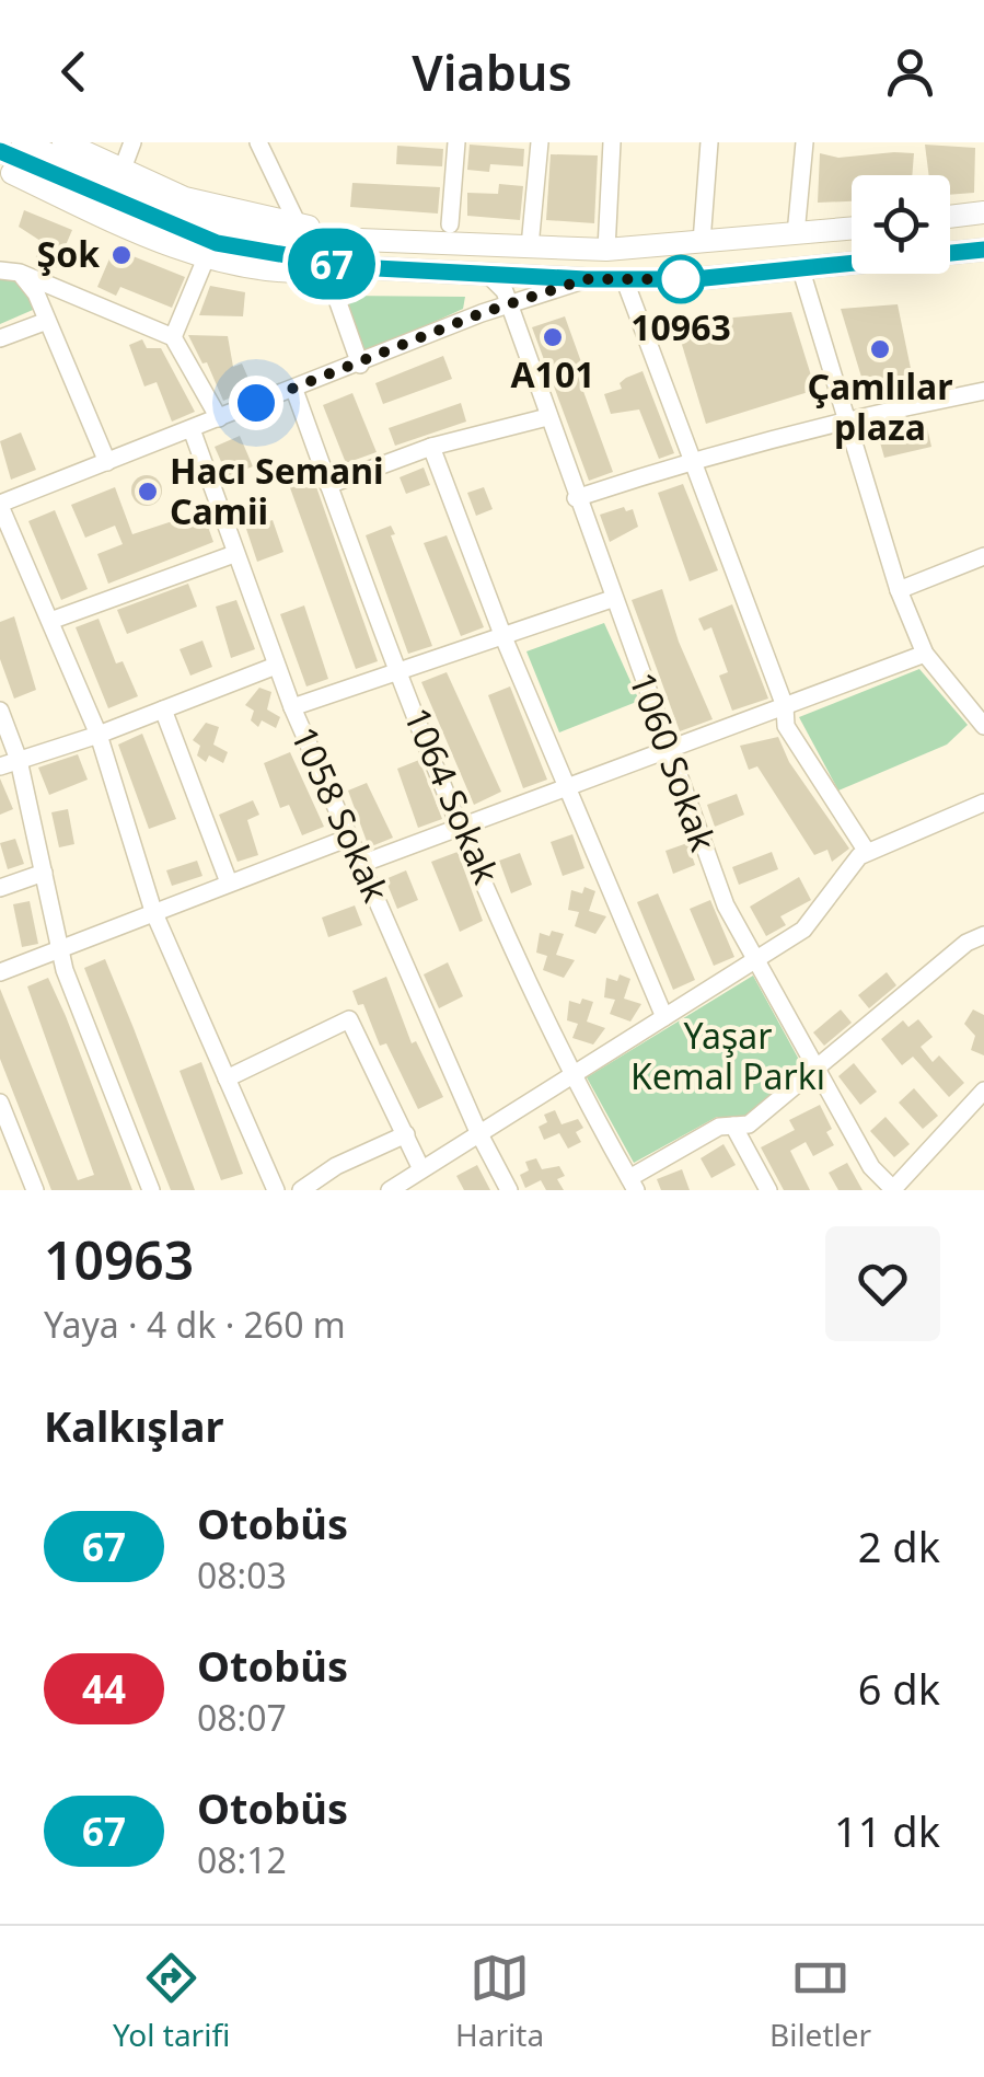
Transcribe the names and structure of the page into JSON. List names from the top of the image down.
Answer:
{
  "streets": {
    "street": ["1060 Sokak", "1064 Sokak", "1058 Sokak"]
  },
  "parks": ["Yaşar Kemal Parkı"],
  "places": [
    "Şok",
    "10963",
    "A101",
    "Çamlılar plaza",
    "Hacı Semani Camii"
  ],
  "lines": ["bus line 67"],
  "page": {
    "header": "Viabus",
    "on_map": "67",
    "heading": [
      ["10963", "Yaya · 4 dk · 260 m"],
      "Kalkışlar"
    ],
    "list": [
      {
        "mark": "67",
        "name": "Otobüs",
        "note": "08:03",
        "value": "2 dk"
      },
      {
        "mark": "44",
        "name": "Otobüs",
        "note": "08:07",
        "value": "6 dk"
      },
      {
        "mark": "67",
        "name": "Otobüs",
        "note": "08:12",
        "value": "11 dk"
      }
    ],
    "tabs": ["Yol tarifi", "Harita", "Biletler"]
  }
}
